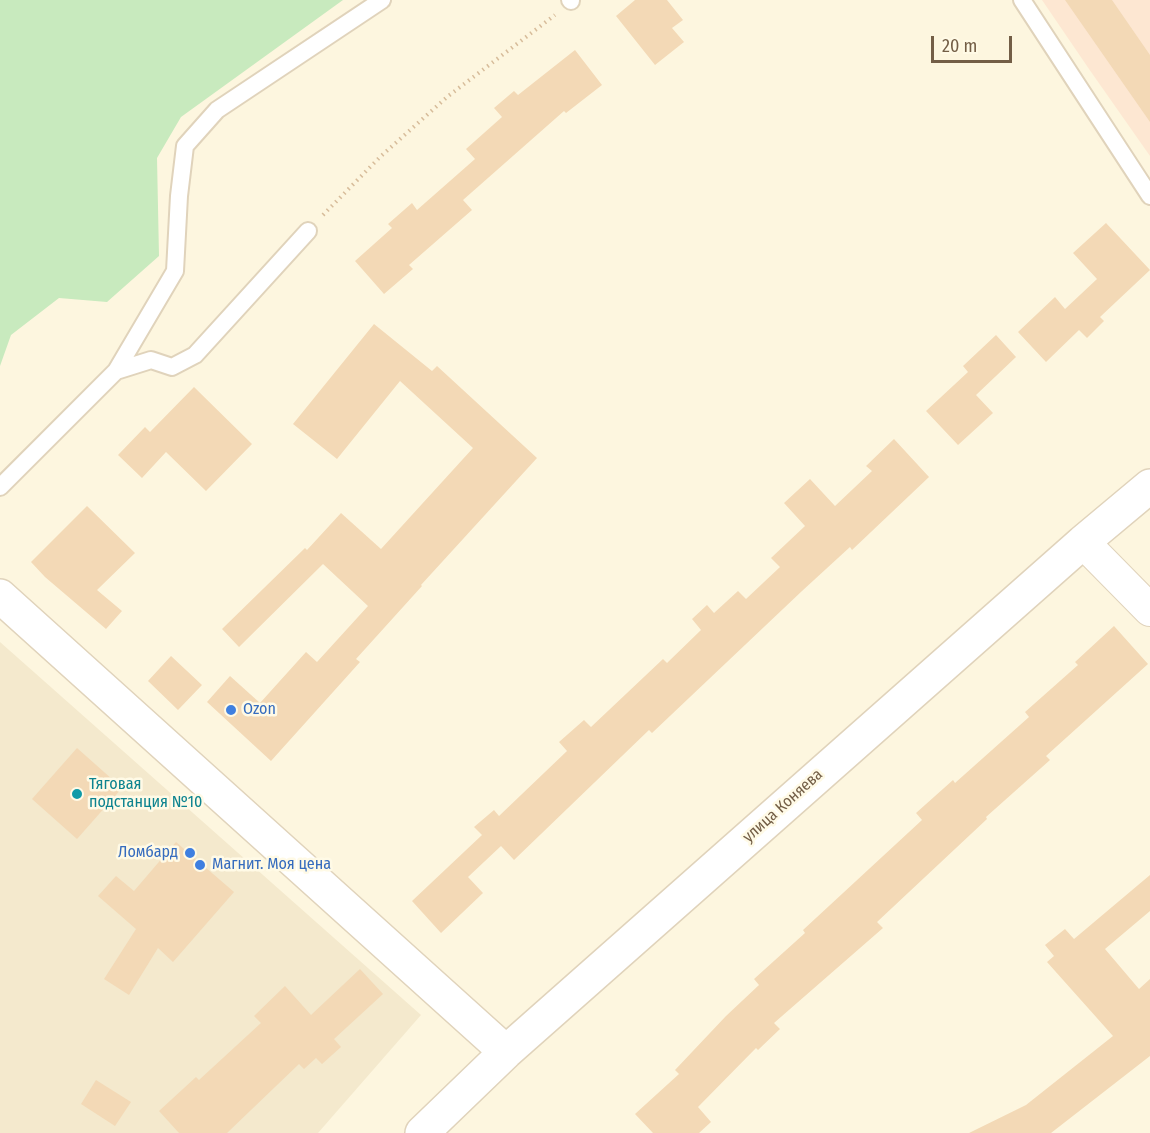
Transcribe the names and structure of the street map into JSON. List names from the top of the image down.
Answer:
{
  "streets": {
    "street": ["улица Коняева"]
  },
  "places": [
    "Ozon",
    "Тяговая подстанция №10",
    "Ломбард",
    "Магнит. Моя цена"
  ],
  "scale_bar": "20 m"
}
